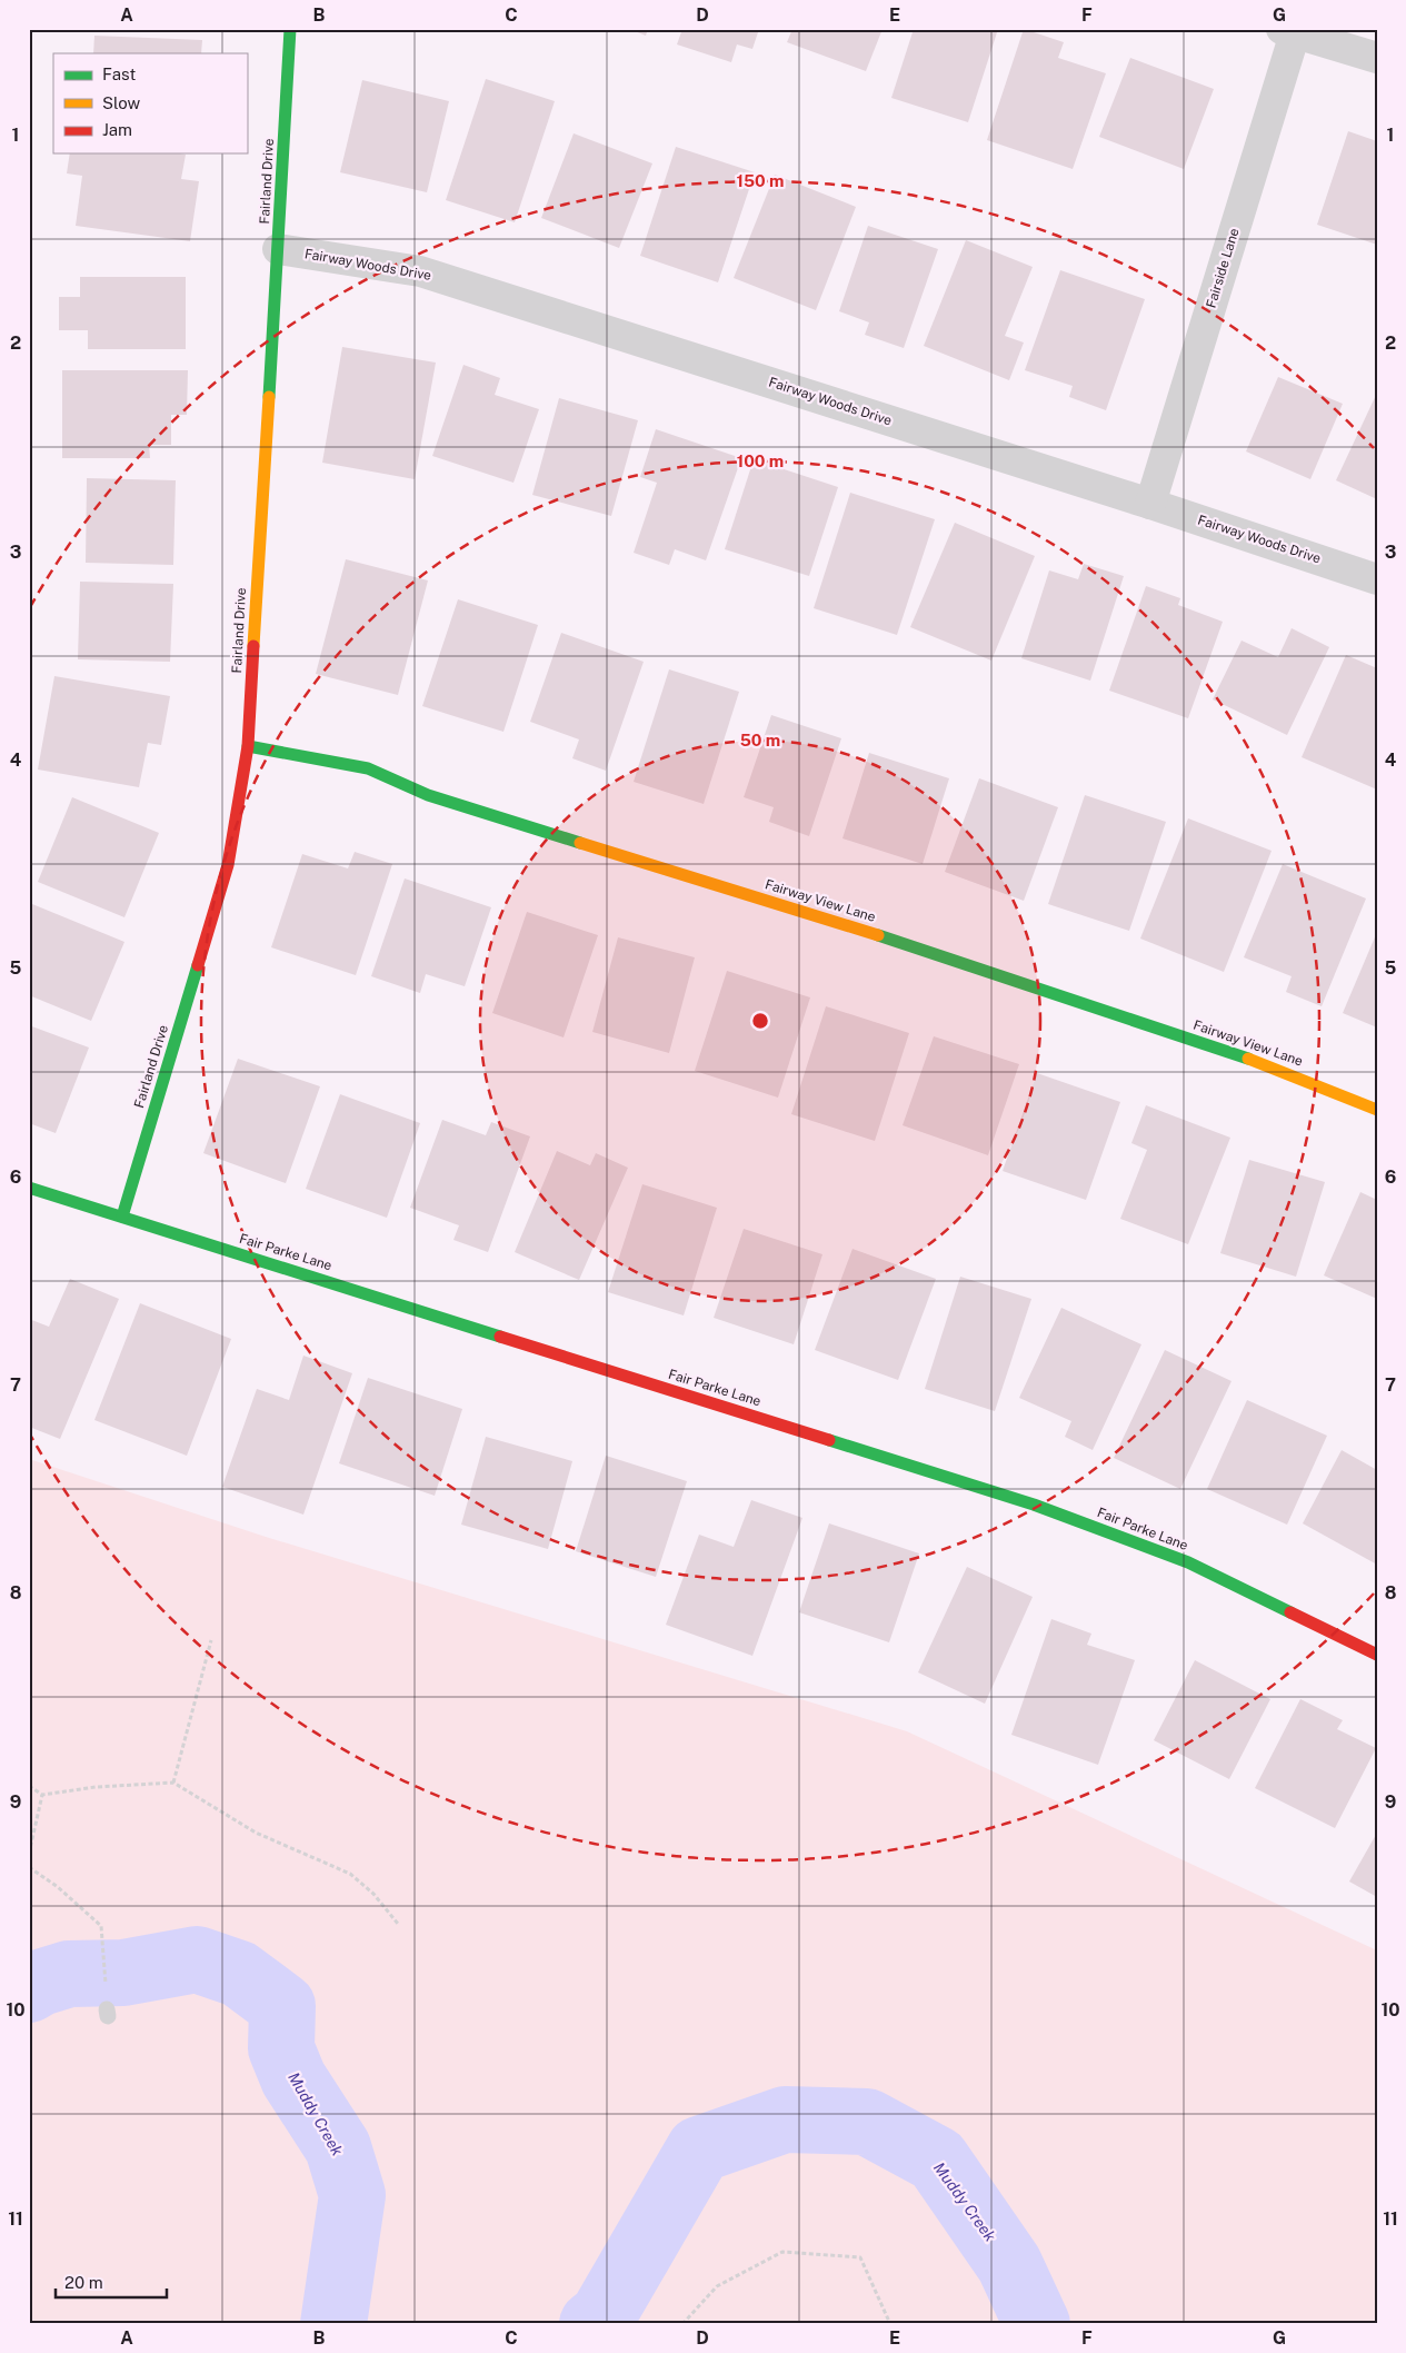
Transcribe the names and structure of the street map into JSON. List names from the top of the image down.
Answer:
{
  "streets": {
    "street": [
      "Fairland Drive",
      "Fairway Woods Drive",
      "Fairside Lane",
      "Fairway View Lane",
      "Fair Parke Lane"
    ]
  },
  "crossings": [
    ["Fairland Drive", "Fairway Woods Drive"],
    ["Fairland Drive", "Fairway View Lane"],
    ["Fairland Drive", "Fair Parke Lane"],
    ["Fairway Woods Drive", "Fairside Lane"]
  ],
  "water": ["Muddy Creek"],
  "legend": ["Fast", "Slow", "Jam"],
  "scale_bar": "20 m",
  "grid": {
    "columns": [
      "A",
      "B",
      "C",
      "D",
      "E",
      "F",
      "G"
    ],
    "rows": [
      "1",
      "2",
      "3",
      "4",
      "5",
      "6",
      "7",
      "8",
      "9",
      "10",
      "11"
    ]
  },
  "rings": ["150 m", "100 m", "50 m"]
}
